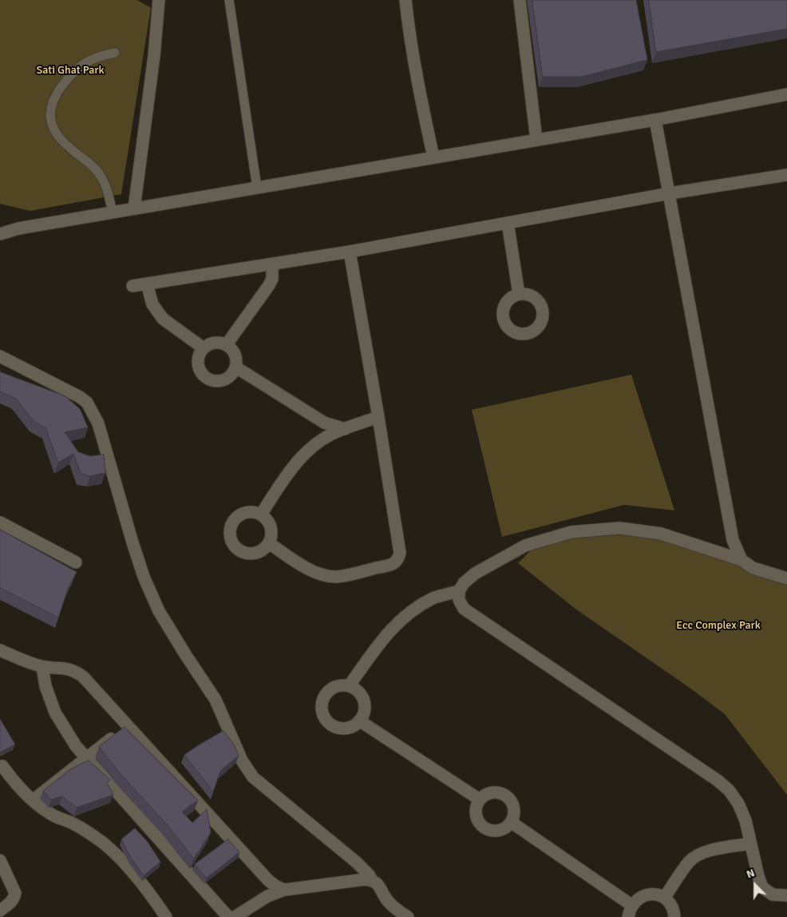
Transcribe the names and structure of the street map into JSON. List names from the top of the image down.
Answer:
{
  "parks": ["Sati Ghat Park", "Ecc Complex Park"],
  "north": "top"
}
